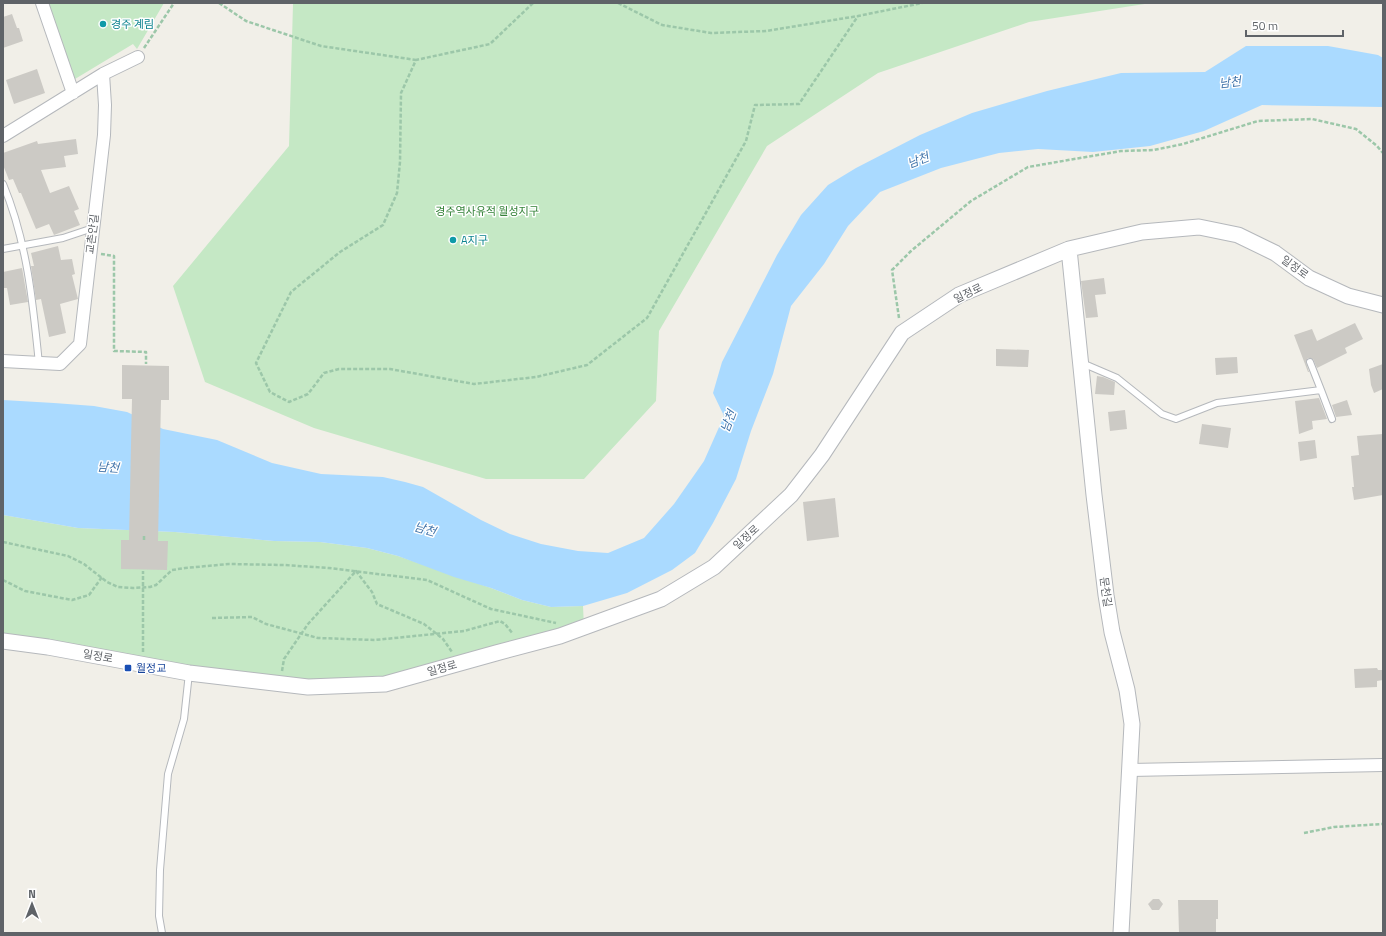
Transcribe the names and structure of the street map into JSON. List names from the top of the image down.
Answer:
{
  "streets": {
    "street": ["교촌안길", "일정로", "문천길"]
  },
  "crossings": [
    ["일정로", "문천길"]
  ],
  "water": ["남천"],
  "parks": ["경주역사유적 월성지구"],
  "places": {
    "other": ["경주 계림", "A지구"],
    "transit": ["월정교"]
  },
  "scale_bar": "50 m",
  "north": "top"
}
